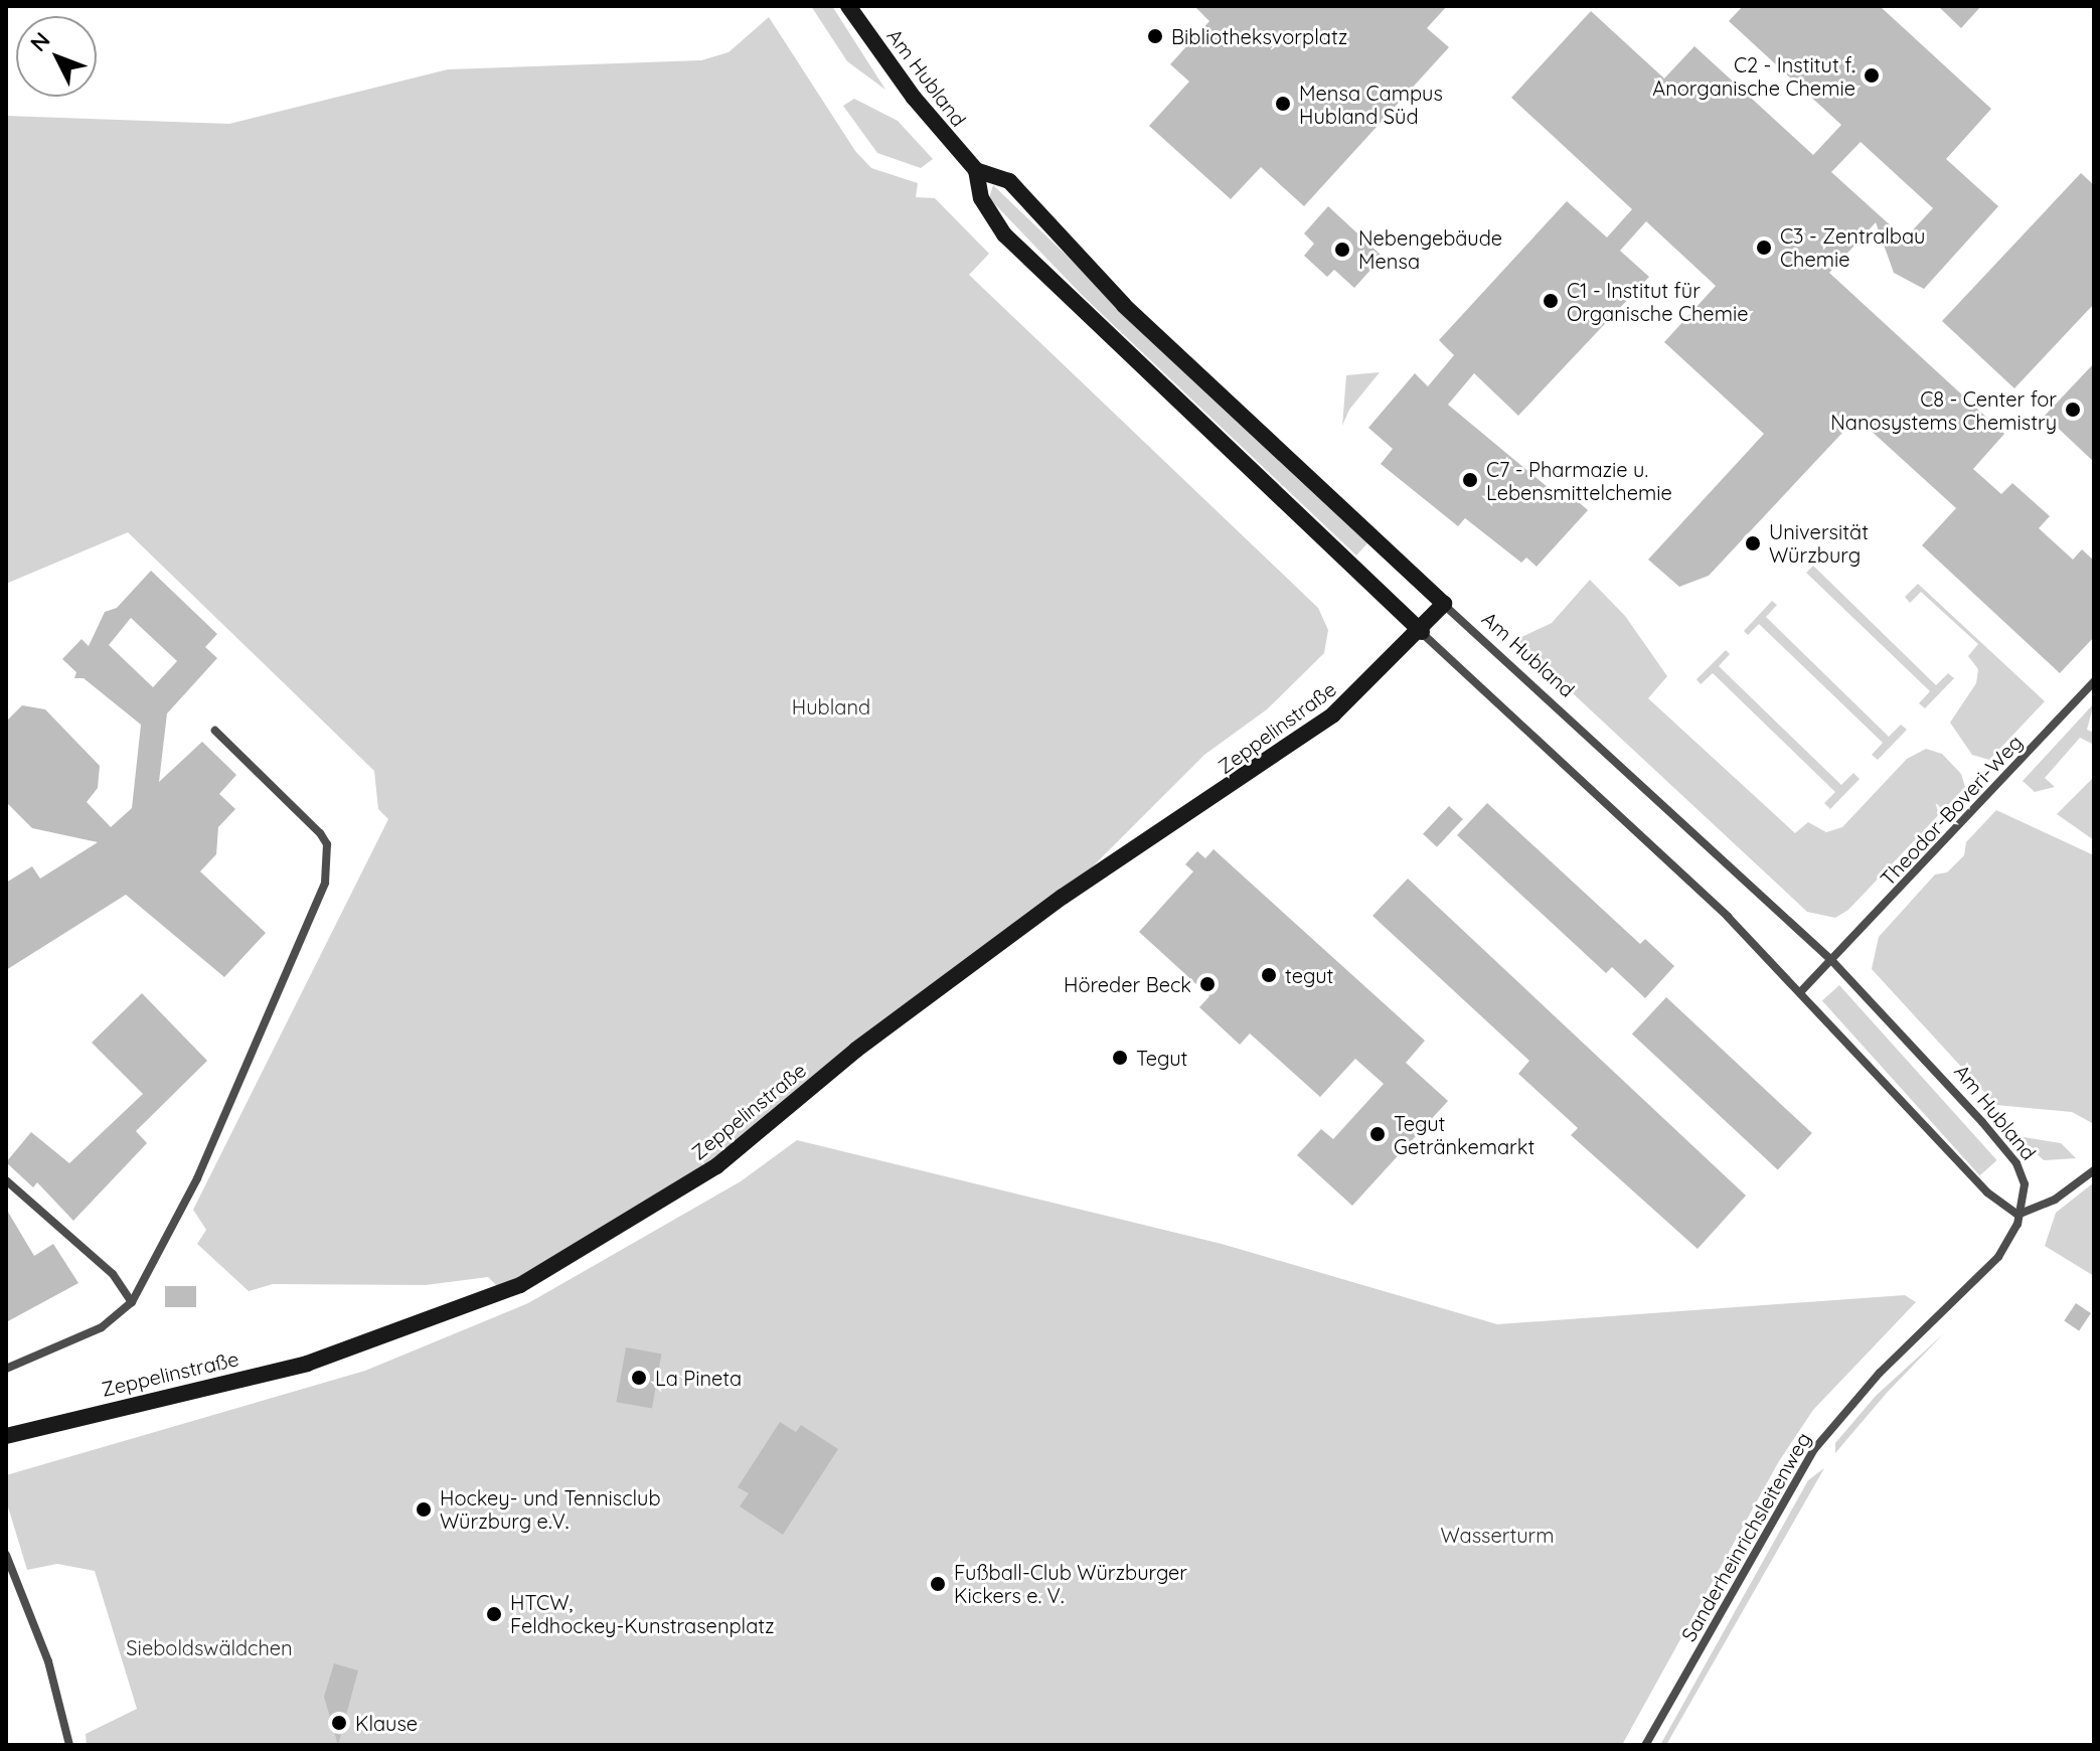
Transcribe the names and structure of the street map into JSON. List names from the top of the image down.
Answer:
{
  "streets": {
    "street": [
      "Am Hubland",
      "Zeppelinstraße",
      "Theodor-Boveri-Weg",
      "Sanderheinrichsleitenweg"
    ]
  },
  "crossings": [
    ["Am Hubland", "Zeppelinstraße"],
    ["Am Hubland", "Theodor-Boveri-Weg"],
    ["Am Hubland", "Sanderheinrichsleitenweg"]
  ],
  "parks": ["Hubland", "Wasserturm", "Sieboldswäldchen"],
  "places": [
    "Bibliotheksvorplatz",
    "C2 - Institut f. Anorganische Chemie",
    "Mensa Campus Hubland Süd",
    "C3 - Zentralbau Chemie",
    "Nebengebäude Mensa",
    "C1 - Institut für Organische Chemie",
    "C8 - Center for Nanosystems Chemistry",
    "C7 - Pharmazie u. Lebensmittelchemie",
    "Universität Würzburg",
    "tegut",
    "Höreder Beck",
    "Tegut",
    "Tegut Getränkemarkt",
    "La Pineta",
    "Hockey- und Tennisclub Würzburg e.V.",
    "Fußball-Club Würzburger Kickers e. V.",
    "HTCW, Feldhockey-Kunstrasenplatz",
    "Klause"
  ],
  "north": "top left"
}
